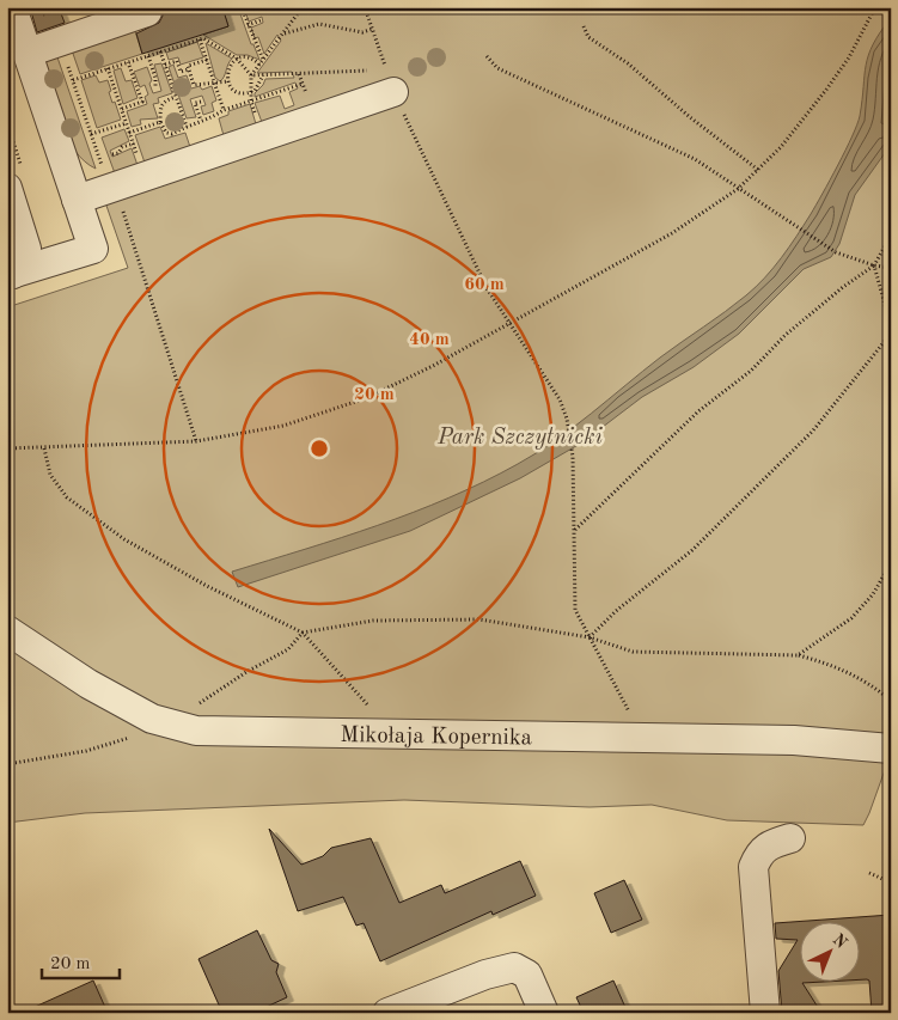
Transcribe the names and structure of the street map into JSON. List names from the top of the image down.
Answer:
{
  "streets": {
    "street": ["Mikołaja Kopernika"]
  },
  "parks": ["Park Szczytnicki"],
  "scale_bar": "20 m",
  "north": "top right",
  "rings": ["60 m", "40 m", "20 m"]
}
